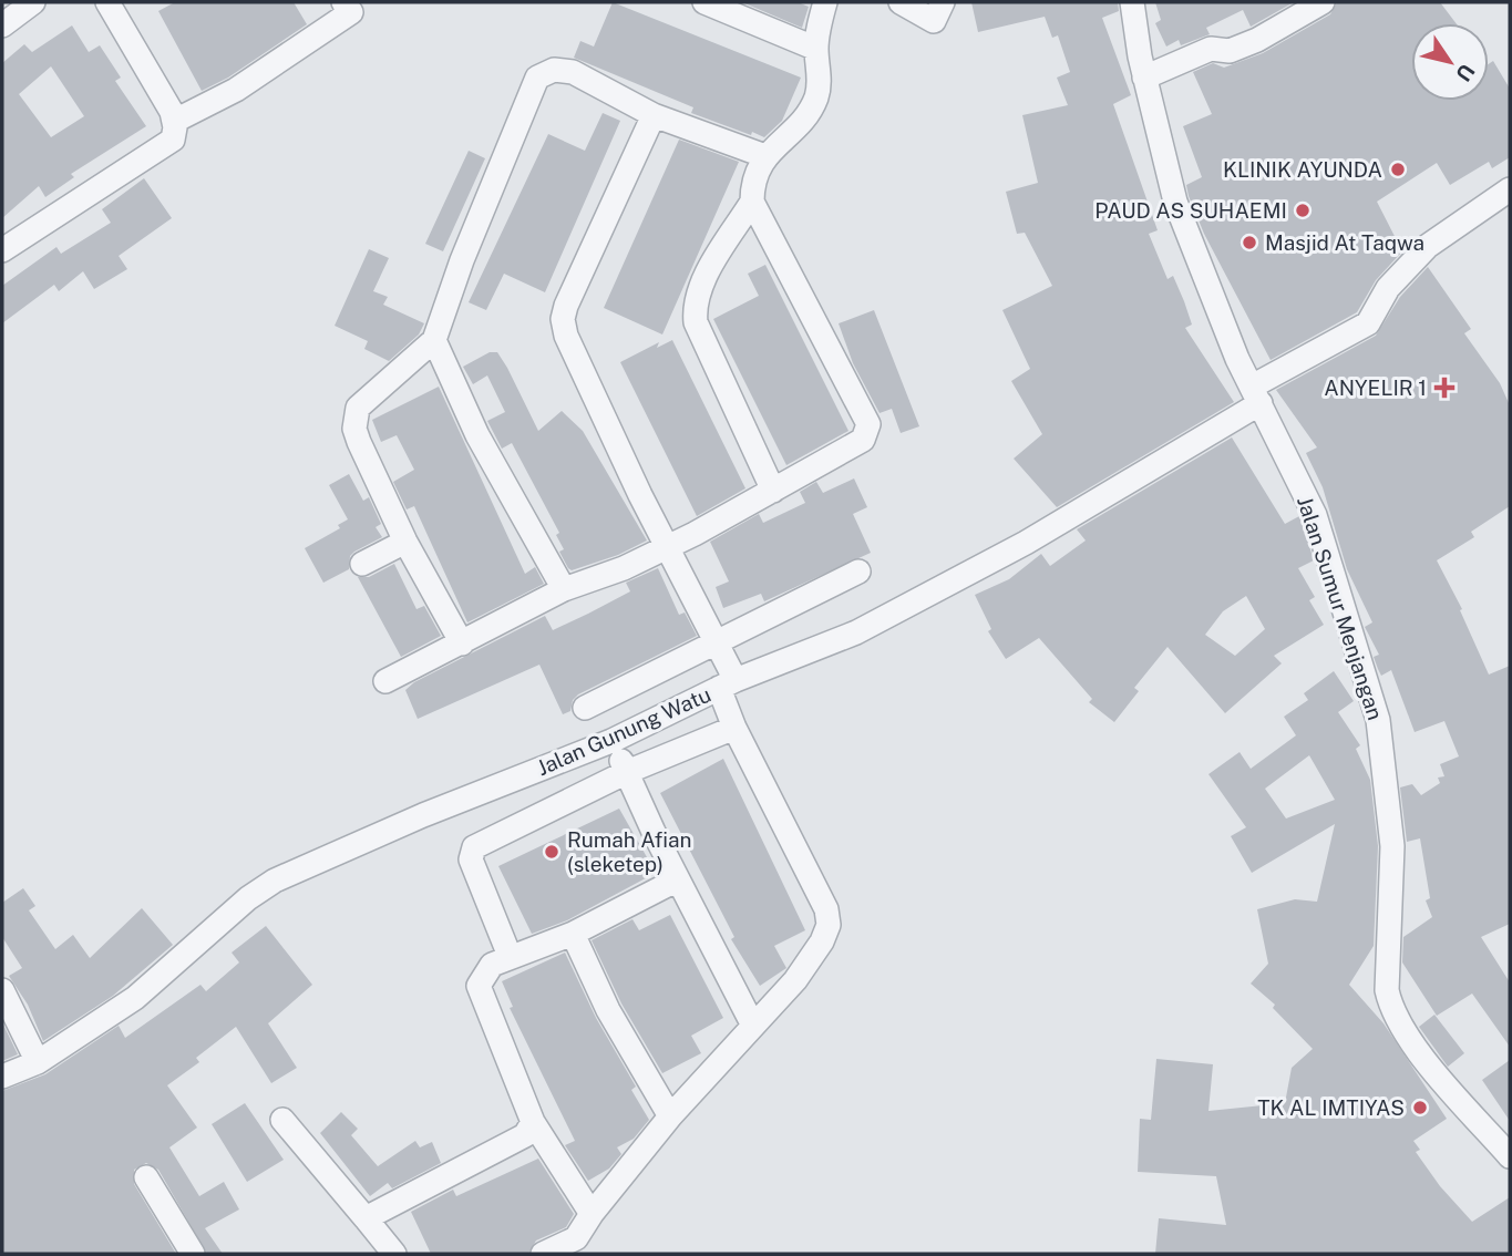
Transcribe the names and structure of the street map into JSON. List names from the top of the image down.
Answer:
{
  "streets": {
    "street": ["Jalan Sumur Menjangan", "Jalan Gunung Watu"]
  },
  "crossings": [
    ["Jalan Sumur Menjangan", "Jalan Gunung Watu"]
  ],
  "places": {
    "other": [
      "KLINIK AYUNDA",
      "PAUD AS SUHAEMI",
      "Masjid At Taqwa",
      "Rumah Afian (sleketep)",
      "TK AL IMTIYAS"
    ],
    "health": ["ANYELIR 1"]
  },
  "north": "bottom right"
}
